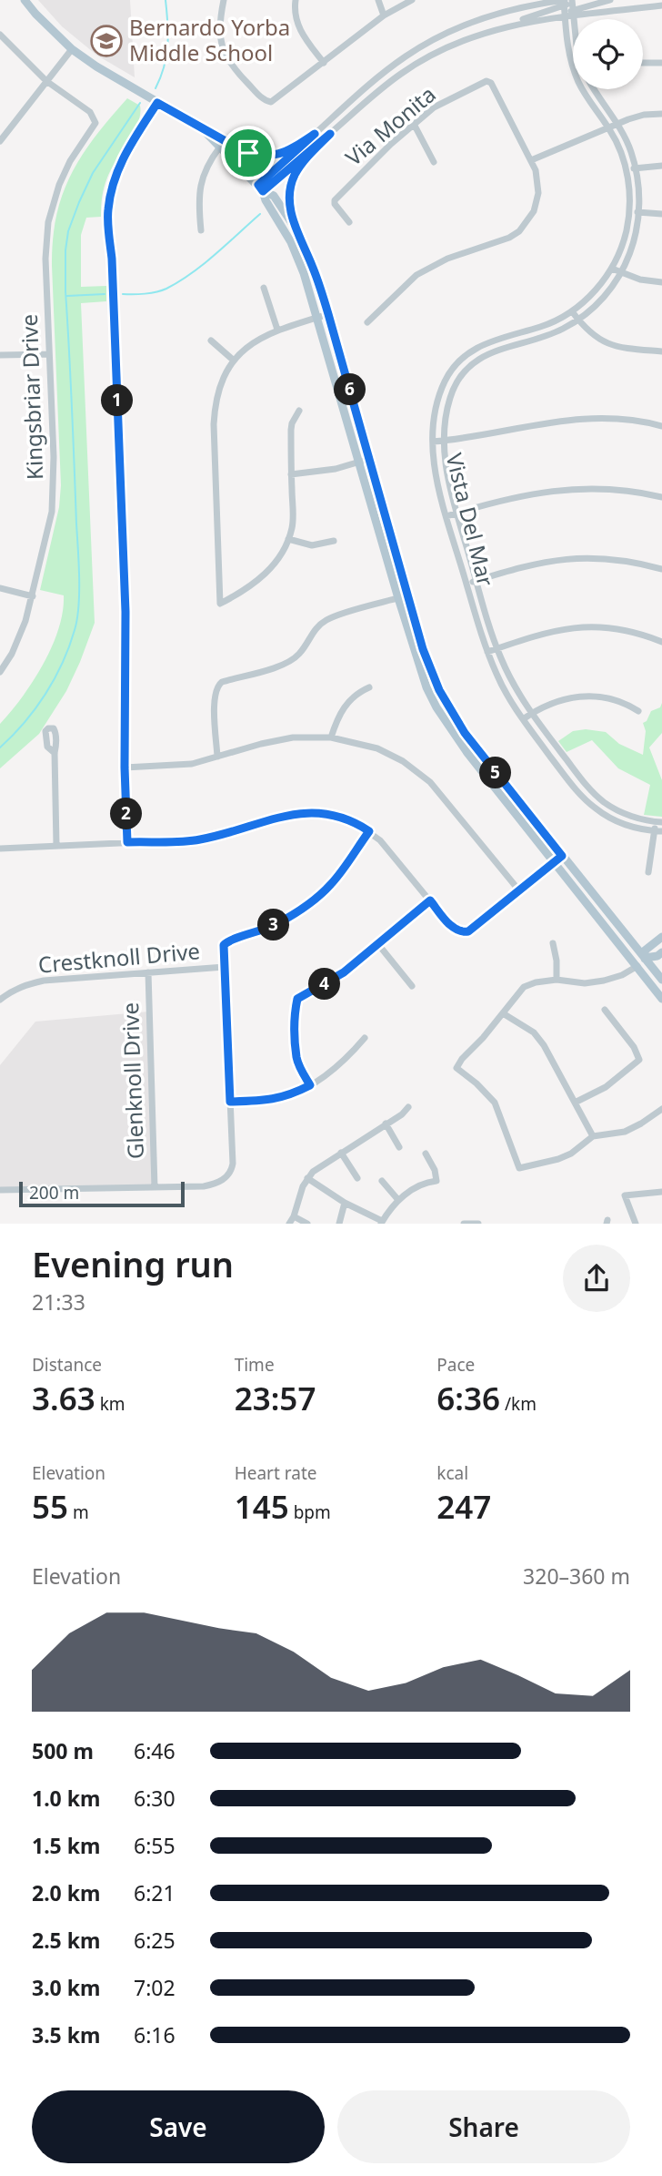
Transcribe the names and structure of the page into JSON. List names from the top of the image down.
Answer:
{
  "streets": {
    "street": [
      "Via Monita",
      "Kingsbriar Drive",
      "Vista Del Mar",
      "Crestknoll Drive",
      "Glenknoll Drive"
    ]
  },
  "crossings": [
    ["Crestknoll Drive", "Glenknoll Drive"]
  ],
  "places": {
    "school or university": ["Bernardo Yorba Middle School"]
  },
  "scale_bar": "200 m",
  "page": {
    "pins": [
      "6",
      "1",
      "5",
      "2",
      "3",
      "4"
    ],
    "scale": "200 m",
    "heading": ["Evening run", "21:33"],
    "stats": [
      ["Distance", "3.63 km"],
      ["Time", "23:57"],
      ["Pace", "6:36 /km"],
      ["Elevation", "55 m"],
      ["Heart rate", "145 bpm"],
      ["kcal", "247"]
    ],
    "chart": ["Elevation", "320–360 m"],
    "list": [
      {
        "name": "500 m",
        "note": "6:46"
      },
      {
        "name": "1.0 km",
        "note": "6:30"
      },
      {
        "name": "1.5 km",
        "note": "6:55"
      },
      {
        "name": "2.0 km",
        "note": "6:21"
      },
      {
        "name": "2.5 km",
        "note": "6:25"
      },
      {
        "name": "3.0 km",
        "note": "7:02"
      },
      {
        "name": "3.5 km",
        "note": "6:16"
      }
    ],
    "buttons": ["Save", "Share"]
  }
}
